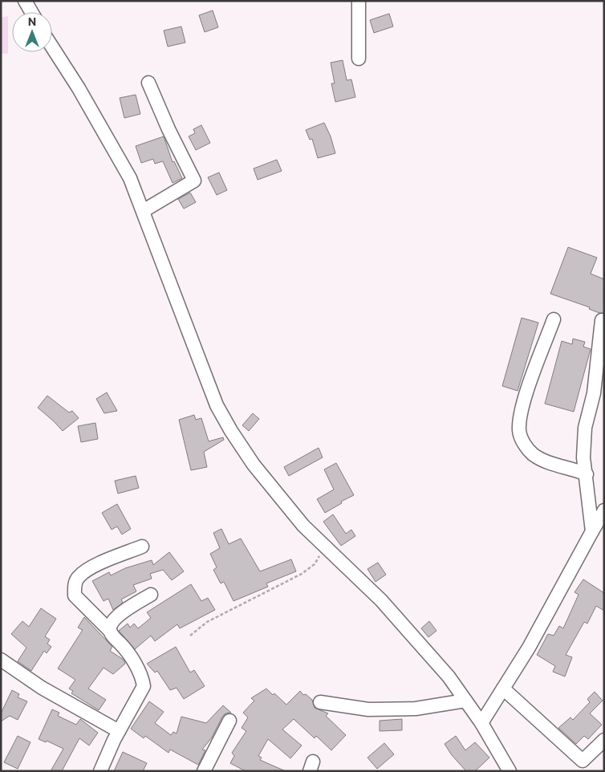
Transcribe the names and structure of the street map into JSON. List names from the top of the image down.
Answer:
{
  "north": "top"
}
